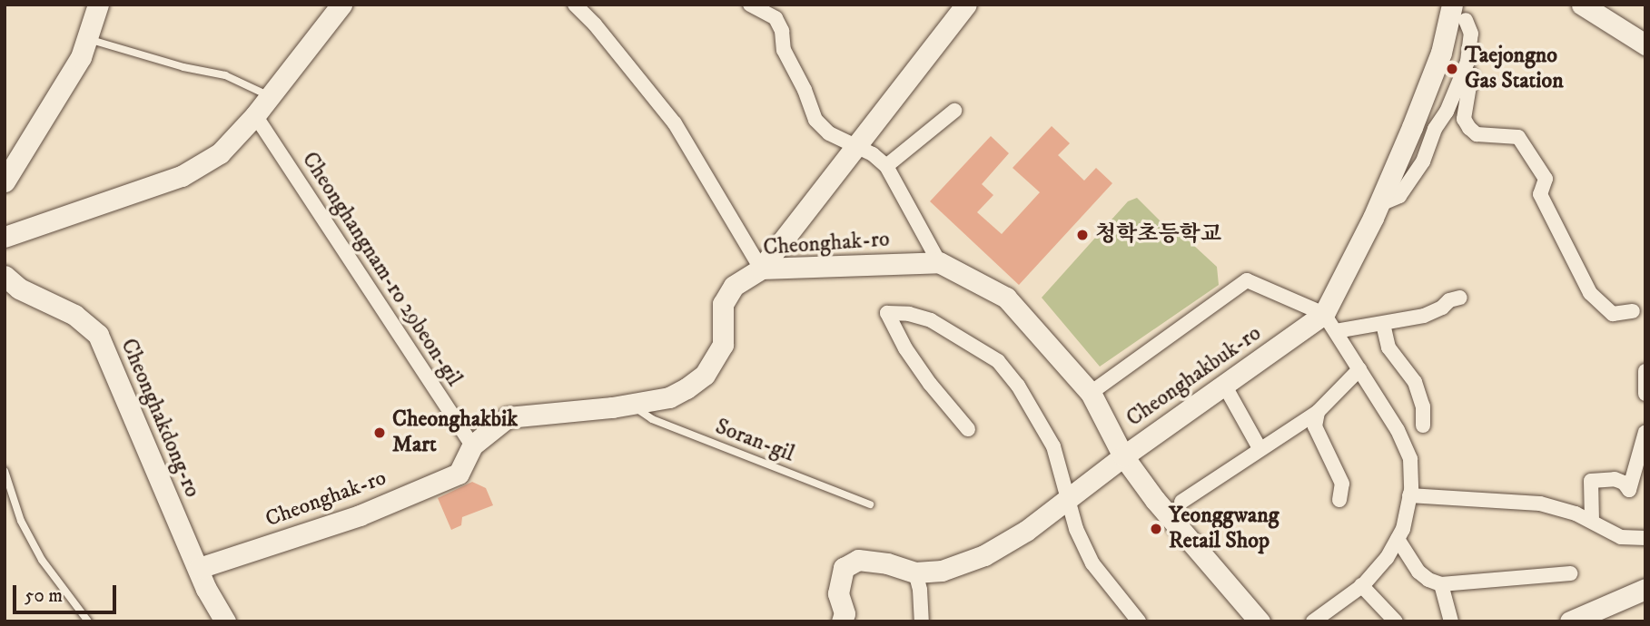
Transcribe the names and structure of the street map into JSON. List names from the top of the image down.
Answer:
{
  "streets": {
    "main road": ["Cheonghak-ro", "Cheonghakbuk-ro", "Cheonghakdong-ro"],
    "street": ["Cheonghangnam-ro 29beon-gil"],
    "lane": ["Soran-gil"]
  },
  "crossings": [
    ["Cheonghak-ro", "Cheonghangnam-ro 29beon-gil"],
    ["Cheonghak-ro", "Cheonghakbuk-ro"],
    ["Cheonghak-ro", "Cheonghakdong-ro"],
    ["Cheonghak-ro", "Soran-gil"]
  ],
  "places": [
    "Taejongno Gas Station",
    "청학초등학교",
    "Cheonghakbik Mart",
    "Yeonggwang Retail Shop"
  ],
  "scale_bar": "50 m"
}
